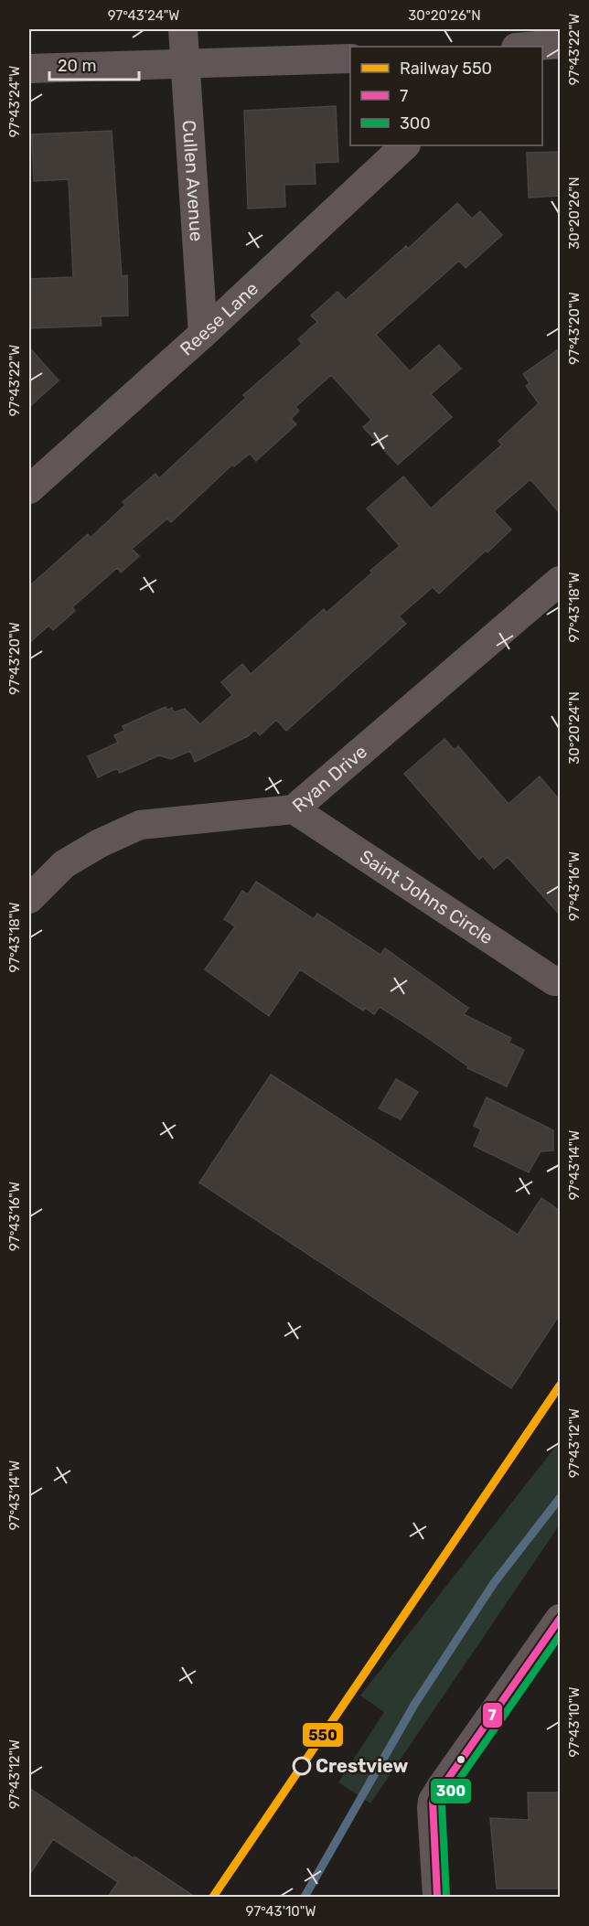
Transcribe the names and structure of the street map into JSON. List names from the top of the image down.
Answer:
{
  "streets": {
    "street": [
      "Cullen Avenue",
      "Reese Lane",
      "Ryan Drive",
      "Saint Johns Circle"
    ]
  },
  "crossings": [
    ["Cullen Avenue", "Reese Lane"],
    ["Ryan Drive", "Saint Johns Circle"]
  ],
  "places": ["Crestview"],
  "lines": ["rail line 550", "transit line 7", "transit line 300"],
  "legend": ["Railway 550", "7", "300"],
  "scale_bar": "20 m",
  "coordinates": [
    "97°43'24\"W",
    "30°20'26\"N",
    "97°43'22\"W",
    "97°43'20\"W",
    "97°43'18\"W",
    "30°20'24\"N",
    "97°43'16\"W",
    "97°43'14\"W",
    "97°43'12\"W",
    "97°43'10\"W"
  ]
}
